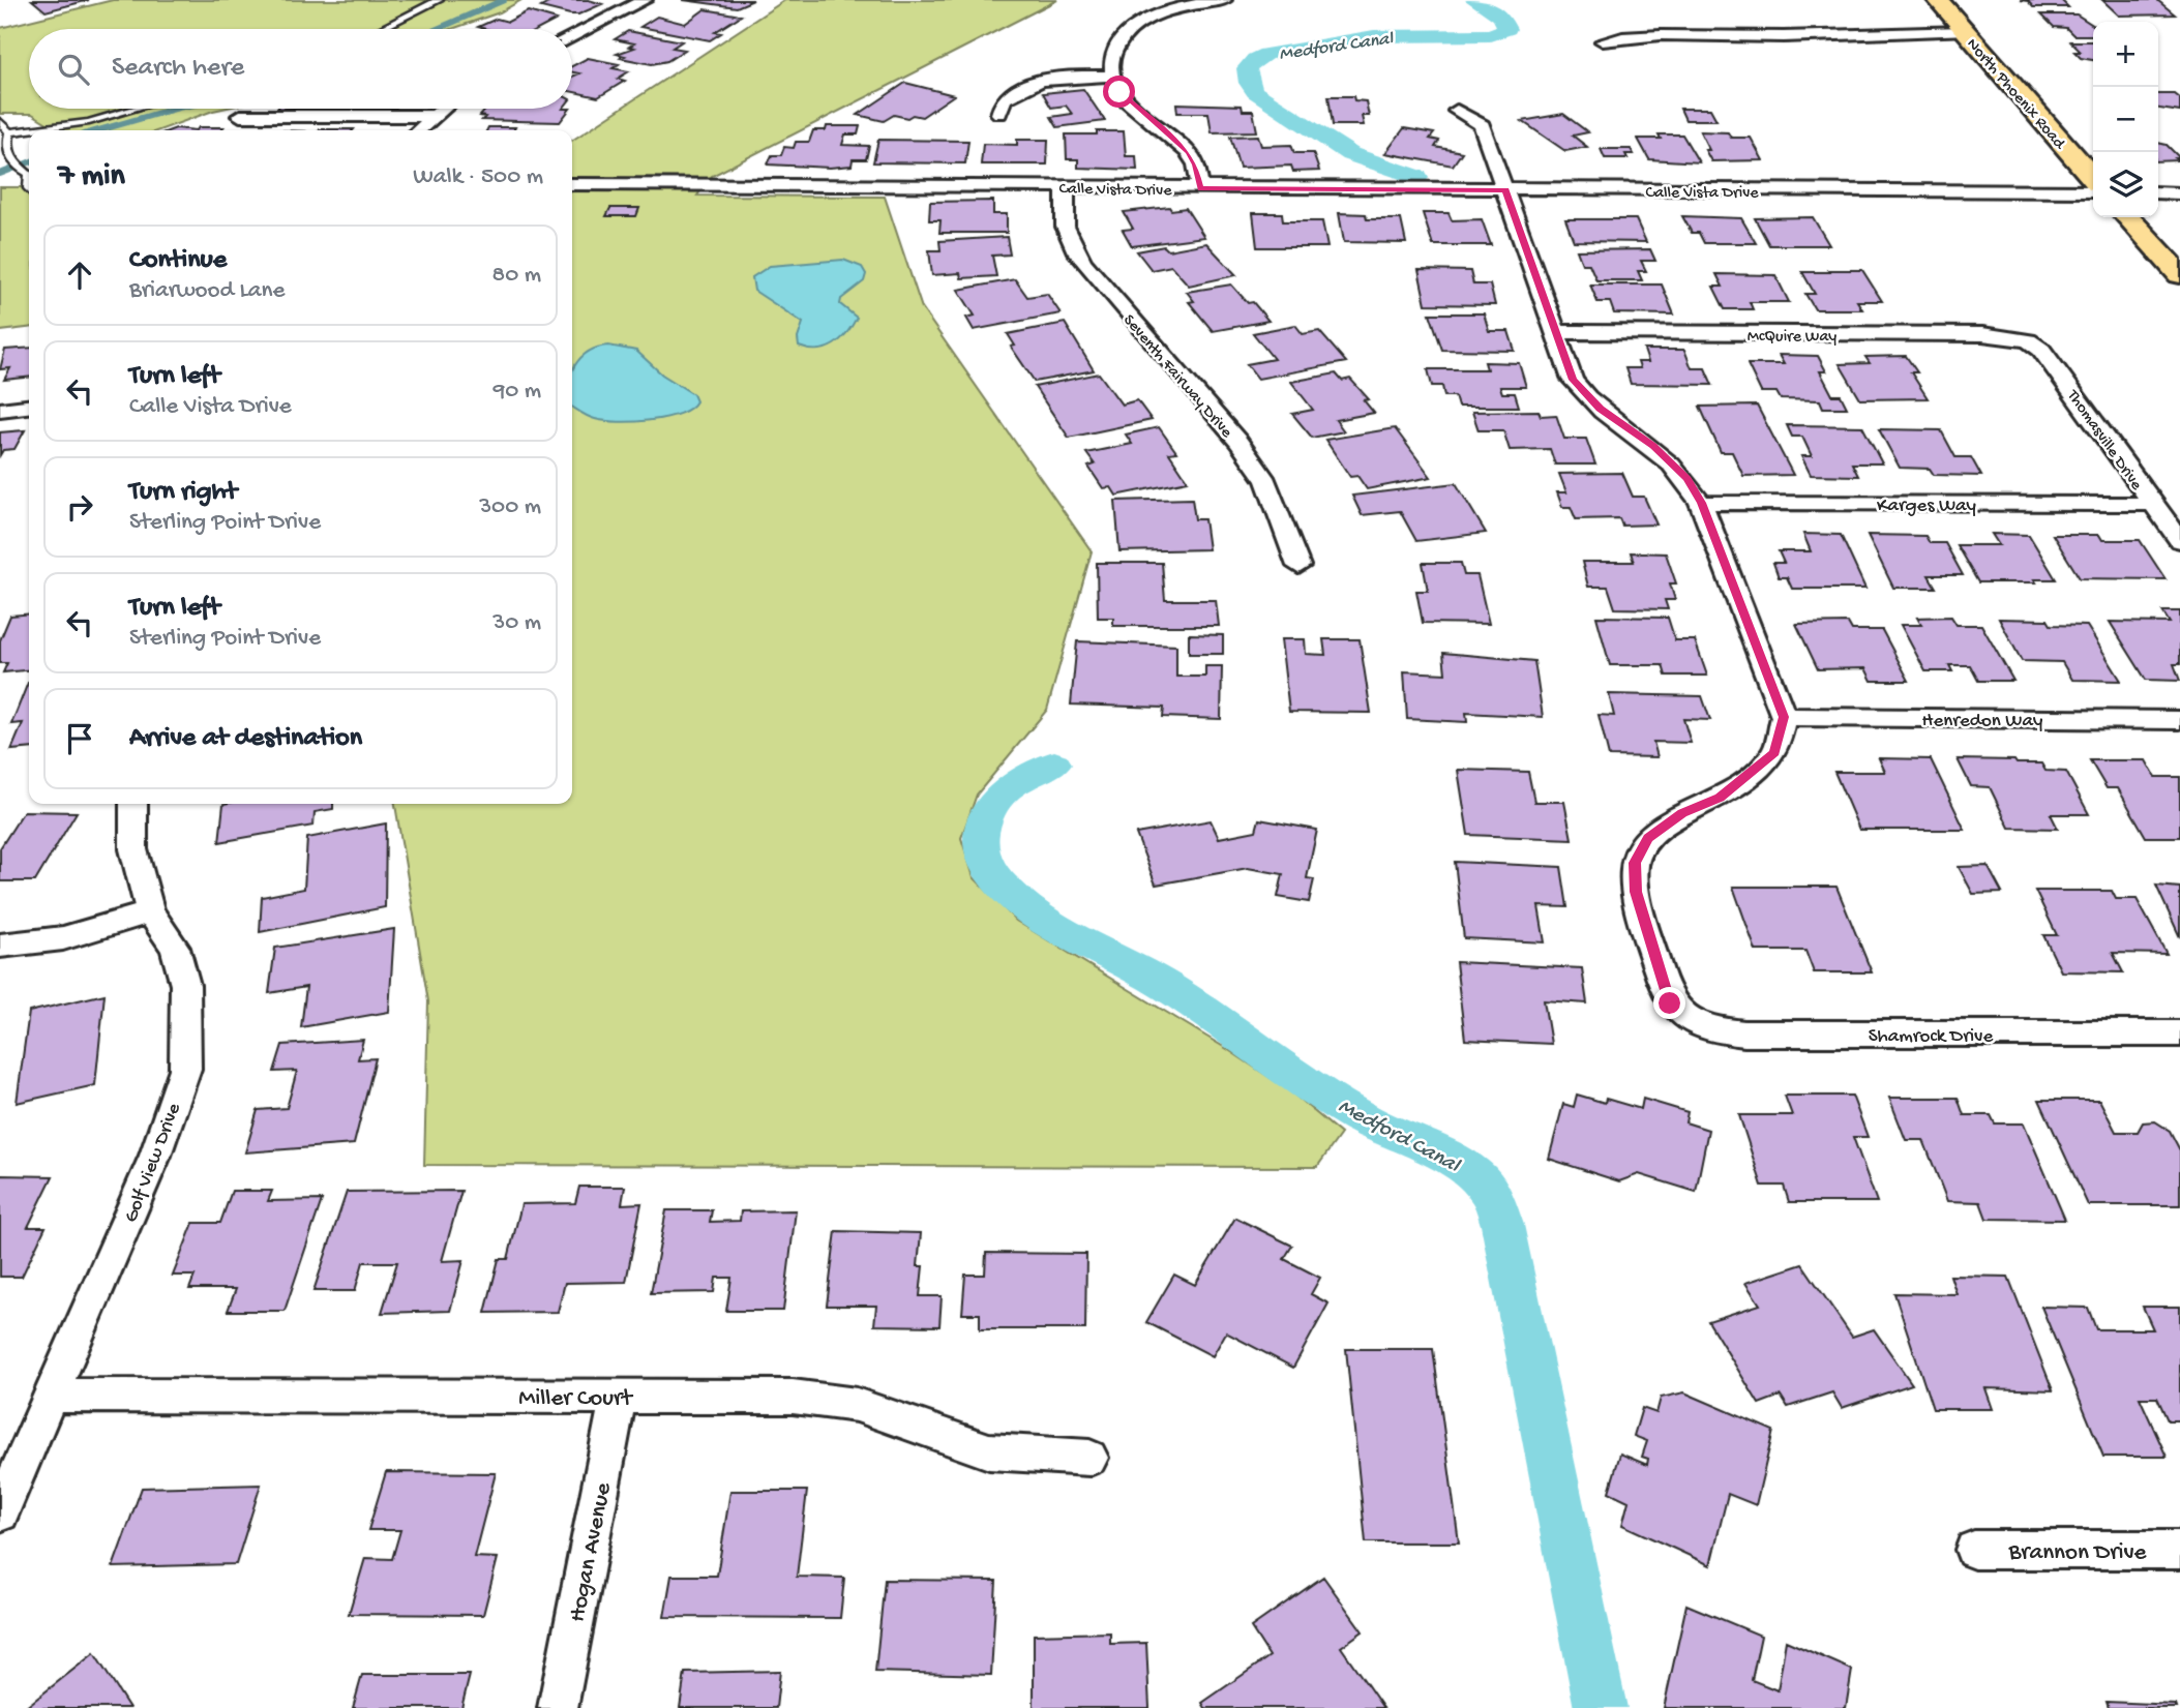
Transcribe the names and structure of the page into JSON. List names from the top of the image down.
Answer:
{
  "streets": {
    "main road": ["North Phoenix Road"],
    "street": [
      "Calle Vista Drive",
      "McQuire Way",
      "Seventh Fairway Drive",
      "Thomasville Drive",
      "Karges Way",
      "Henredon Way",
      "Shamrock Drive",
      "Golf View Drive",
      "Miller Court",
      "Brannon Drive",
      "Hogan Avenue"
    ]
  },
  "crossings": [
    ["Calle Vista Drive", "Seventh Fairway Drive"],
    ["McQuire Way", "Thomasville Drive"],
    ["Thomasville Drive", "Karges Way"],
    ["Henredon Way", "Shamrock Drive"],
    ["Golf View Drive", "Miller Court"],
    ["Miller Court", "Hogan Avenue"]
  ],
  "water": ["Medford Canal"],
  "page": {
    "map_buttons": ["+", "−"],
    "search": "Search here",
    "heading": ["7 min", "Walk · 500 m"],
    "list": [
      ["Continue", "Briarwood Lane", "80 m"],
      ["Turn left", "Calle Vista Drive", "90 m"],
      ["Turn right", "Sterling Point Drive", "300 m"],
      ["Turn left", "Sterling Point Drive", "30 m"],
      "Arrive at destination"
    ]
  }
}
